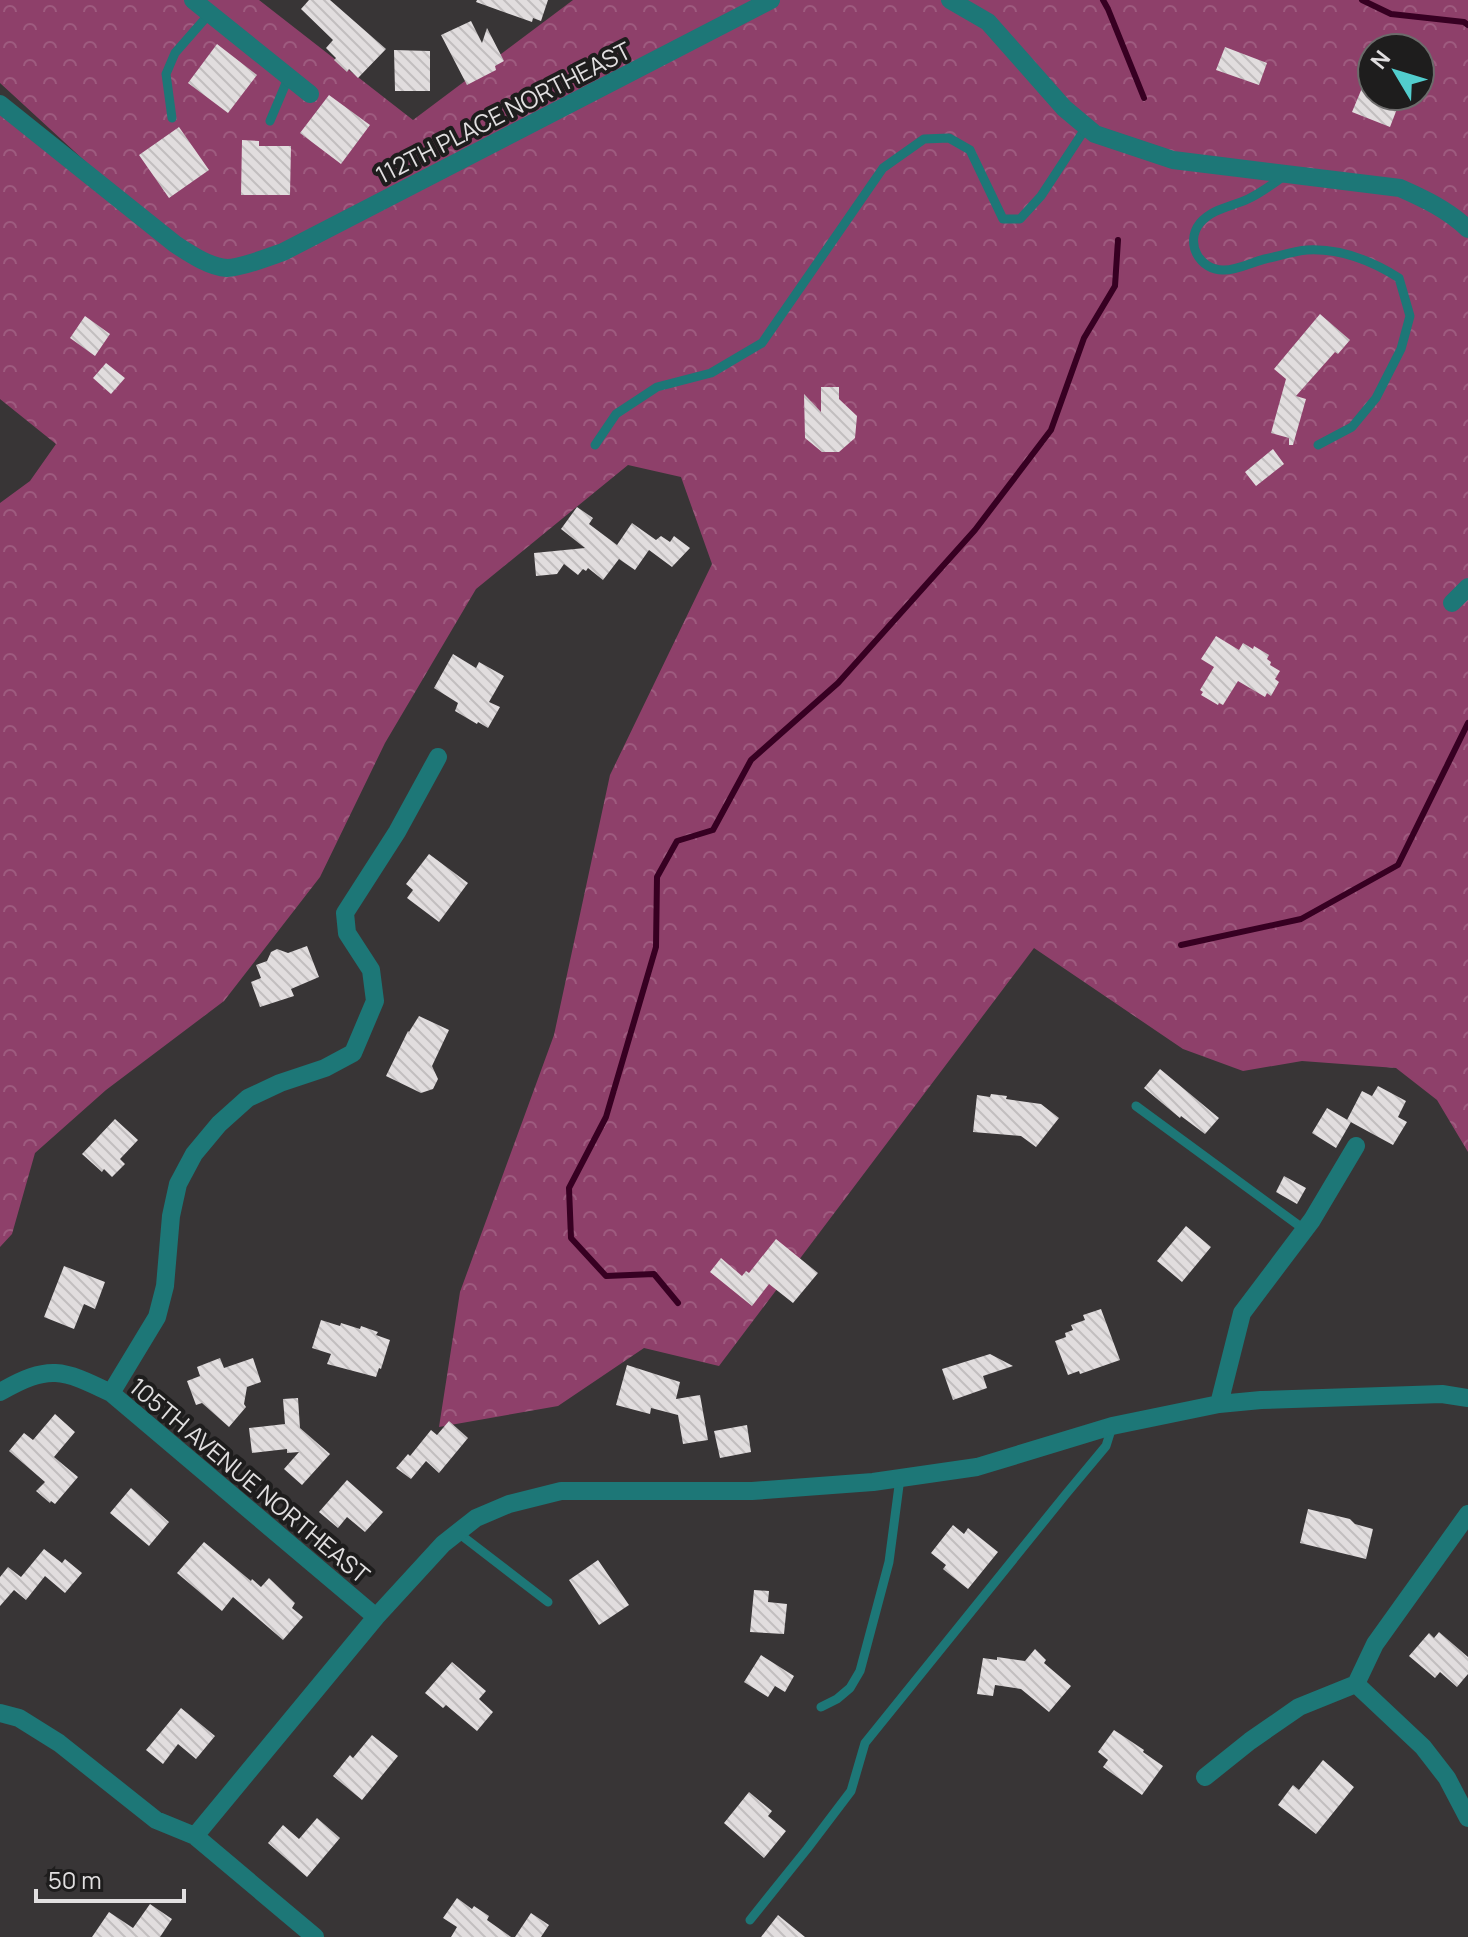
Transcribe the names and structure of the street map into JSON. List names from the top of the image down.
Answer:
{
  "streets": {
    "street": ["112TH PLACE NORTHEAST", "105TH AVENUE NORTHEAST"]
  },
  "scale_bar": "50 m",
  "north": "top left"
}
